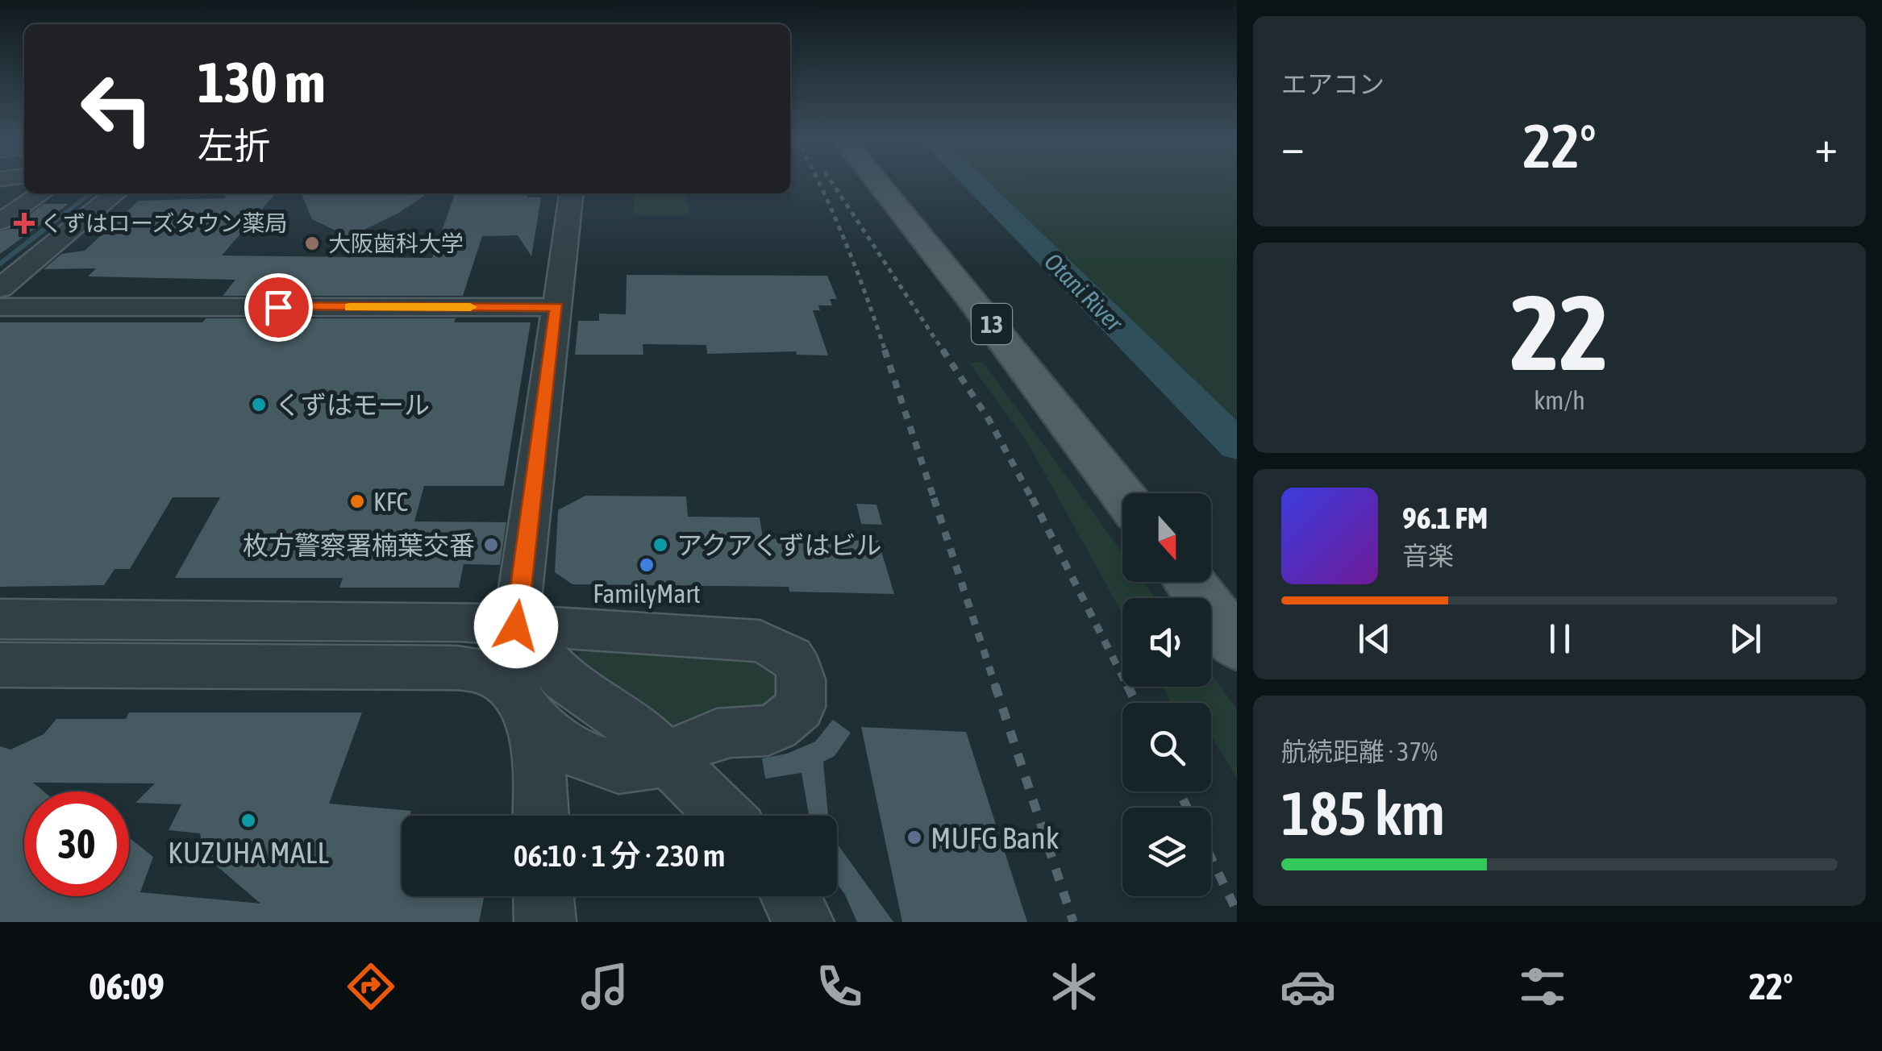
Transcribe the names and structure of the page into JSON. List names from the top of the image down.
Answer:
{
  "streets": {
    "main road": ["13"]
  },
  "water": ["Otani River"],
  "places": {
    "health": ["くずはローズタウン薬局"],
    "other": [
      "大阪歯科大学",
      "くずはモール",
      "KFC",
      "枚方警察署楠葉交番",
      "アクアくずはビル",
      "FamilyMart",
      "KUZUHA MALL",
      "MUFG Bank"
    ]
  },
  "north": "bottom",
  "page": {
    "tile": [
      "エアコン",
      ["22", "km/h"],
      ["航続距離 · 37%", "185 km"]
    ],
    "turn": ["130 m", "左折"],
    "heat": ["−", "22°", "+"],
    "song": ["96.1 FM", "音楽"],
    "limit": "30",
    "trip": "06:10 · 1 分 · 230 m",
    "tabs": ["06:09", "22°"]
  }
}
